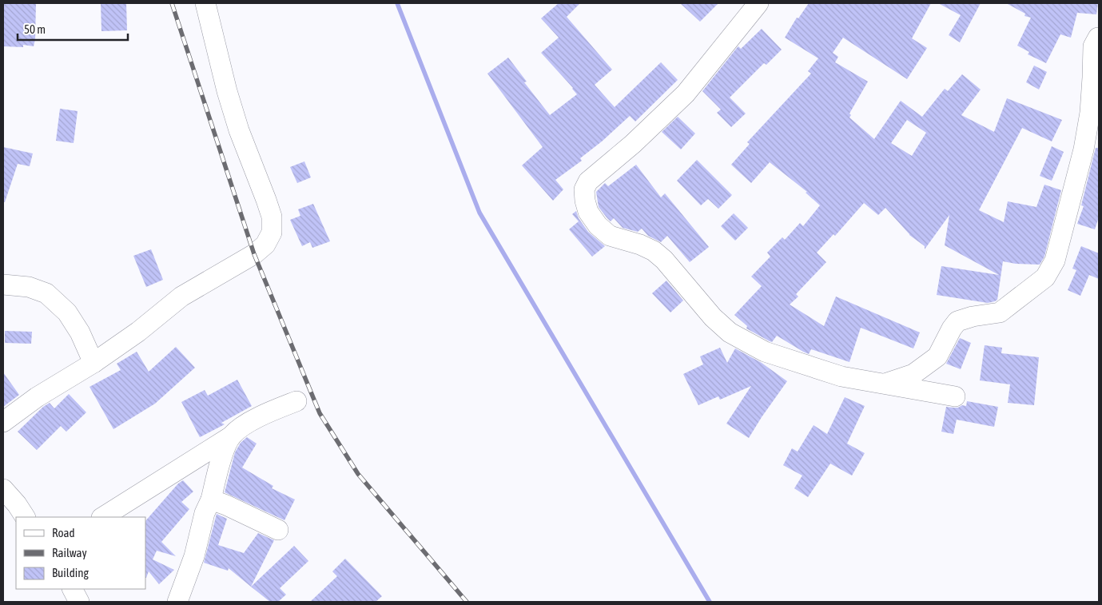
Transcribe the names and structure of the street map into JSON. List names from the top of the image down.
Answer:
{
  "legend": ["Road", "Railway", "Building"],
  "scale_bar": "50 m"
}
